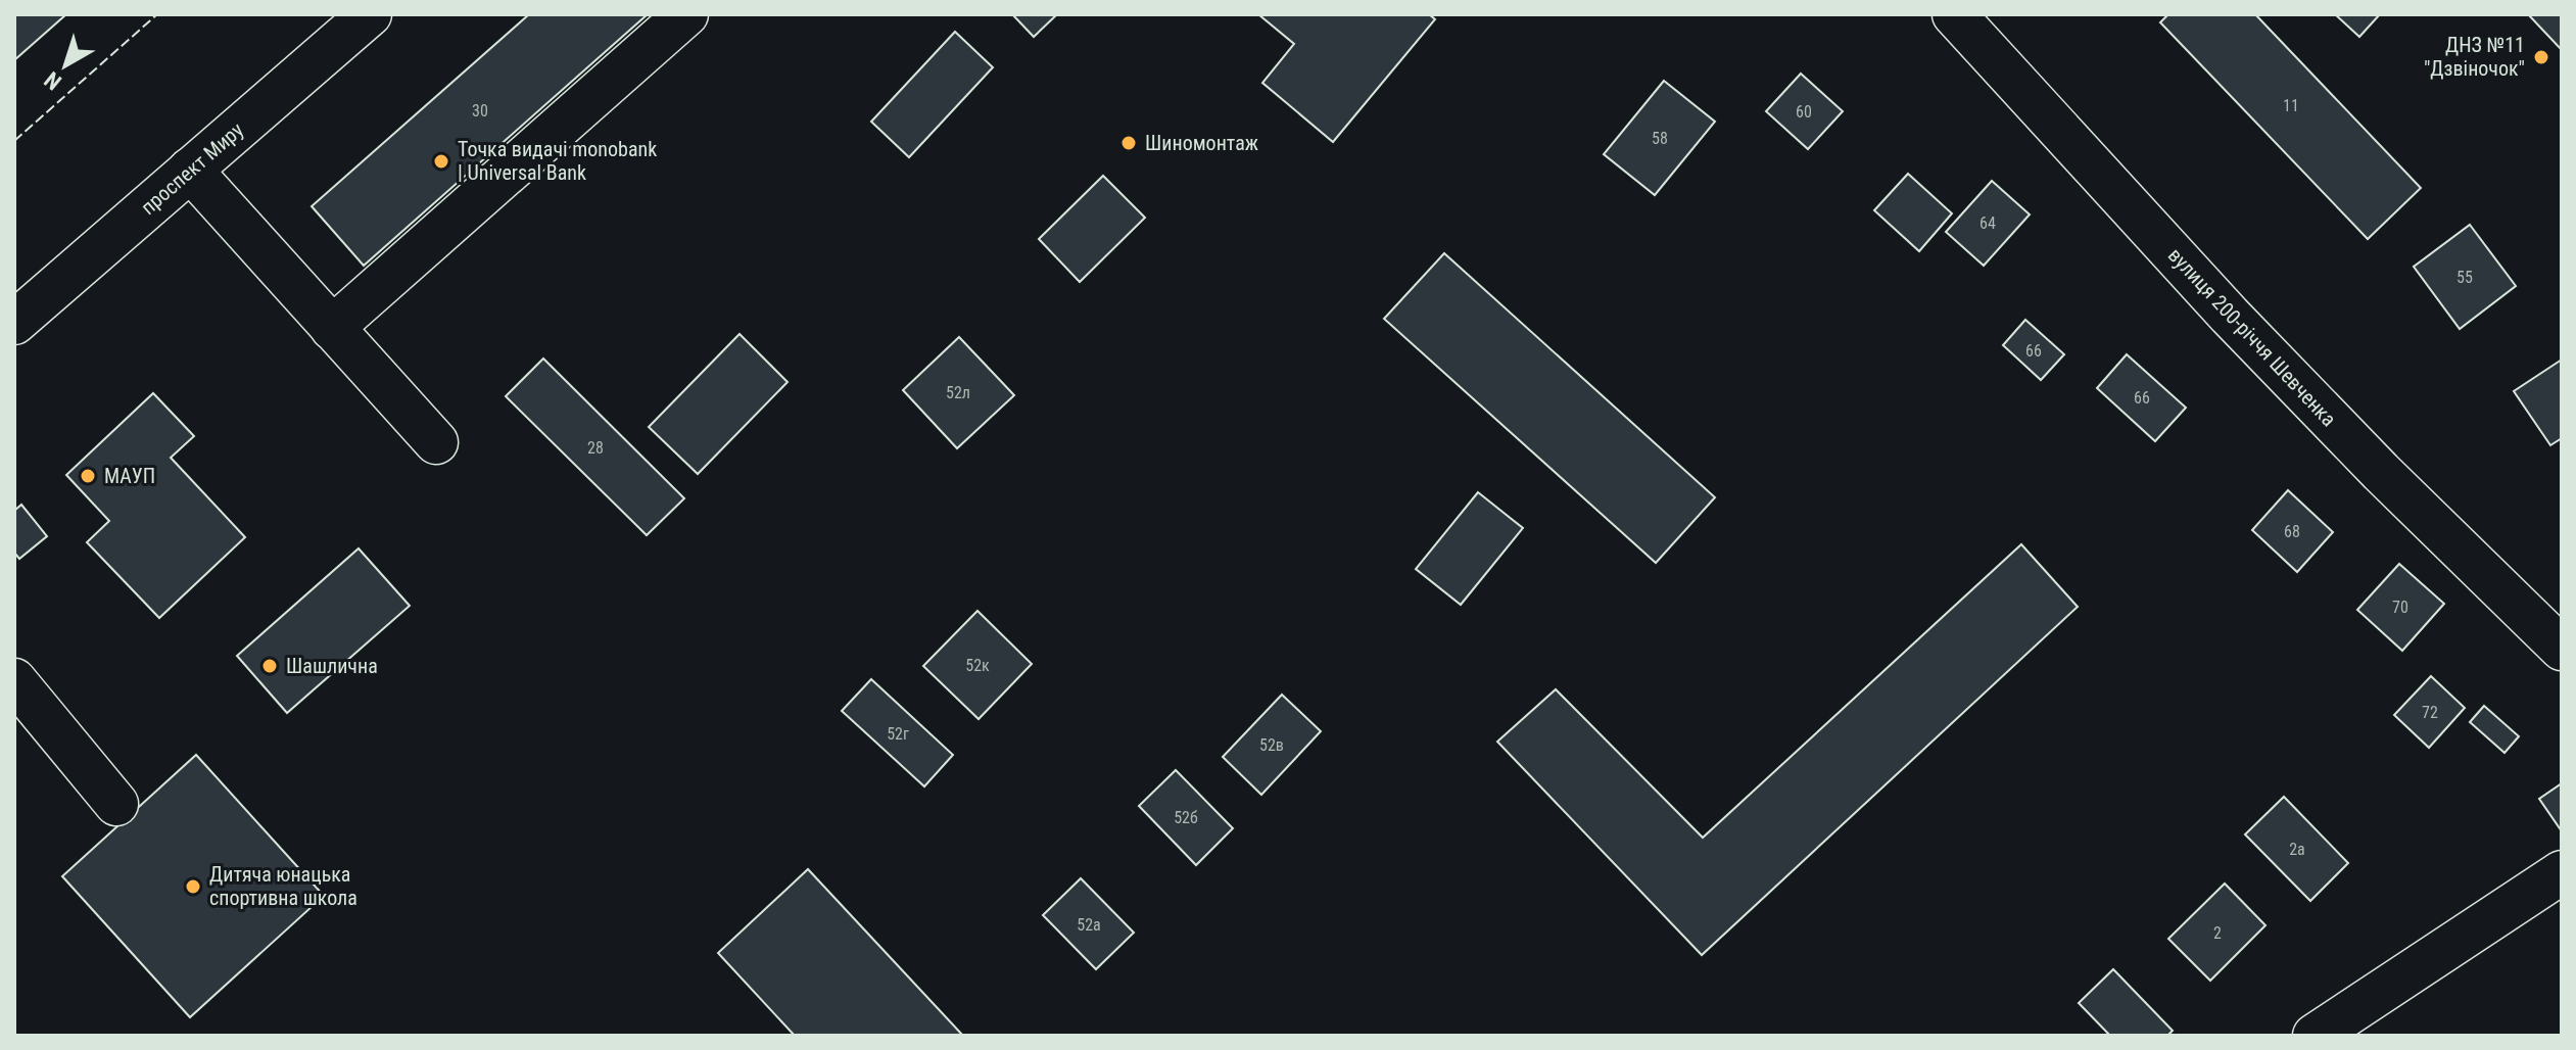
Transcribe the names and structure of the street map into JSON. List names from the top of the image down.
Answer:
{
  "streets": {
    "street": ["проспект Миру", "вулиця 200-річчя Шевченка"]
  },
  "places": [
    "ДНЗ №11 \"Дзвіночок\"",
    "Шиномонтаж",
    "Точка видачі monobank | Universal Bank",
    "МАУП",
    "Шашлична",
    "Дитяча юнацька спортивна школа"
  ],
  "house_numbers": [
    "11",
    "30",
    "60",
    "58",
    "64",
    "55",
    "66",
    "52л",
    "66",
    "28",
    "68",
    "70",
    "52к",
    "72",
    "52г",
    "52в",
    "52б",
    "2а",
    "52а",
    "2"
  ],
  "north": "bottom left"
}
